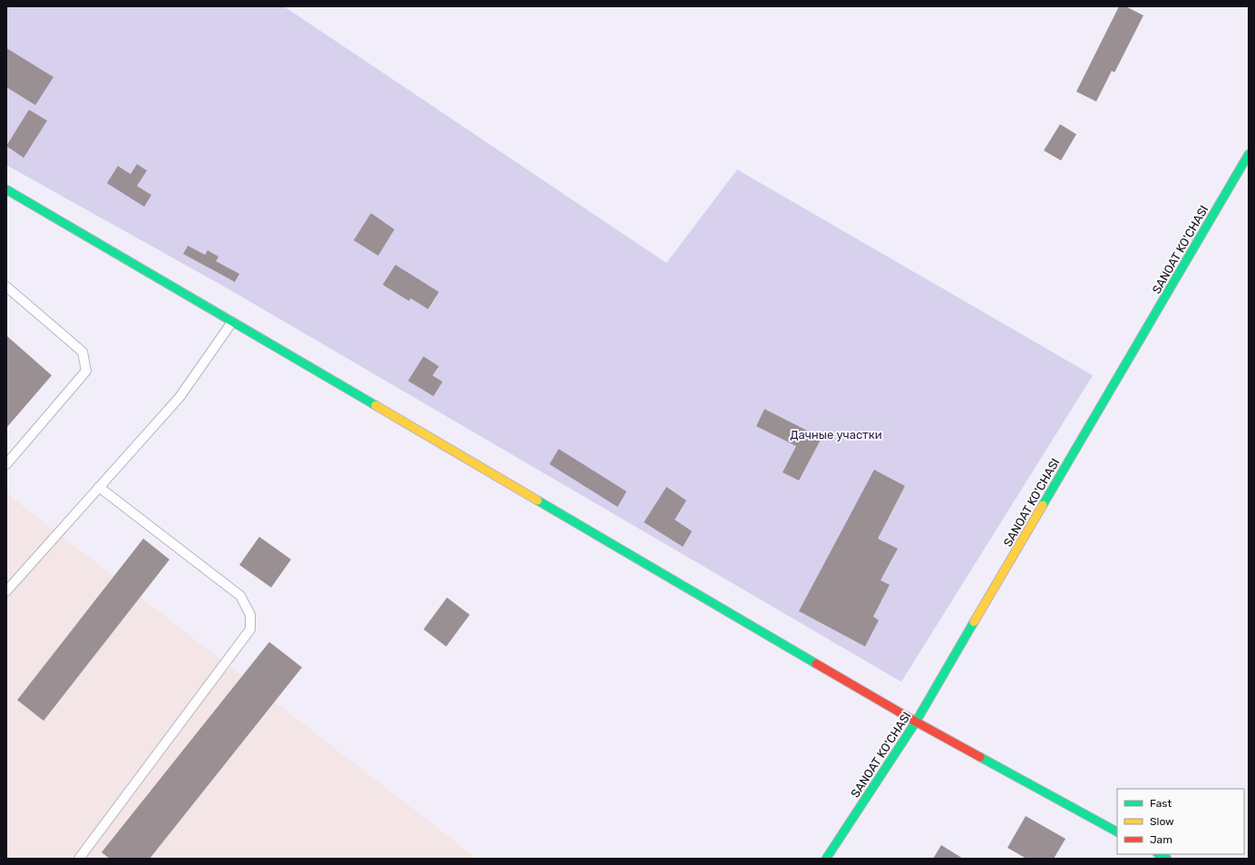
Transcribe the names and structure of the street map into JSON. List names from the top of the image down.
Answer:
{
  "streets": {
    "main road": ["SANOAT KO'CHASI"]
  },
  "parks": ["Дачные участки"],
  "legend": ["Fast", "Slow", "Jam"]
}
